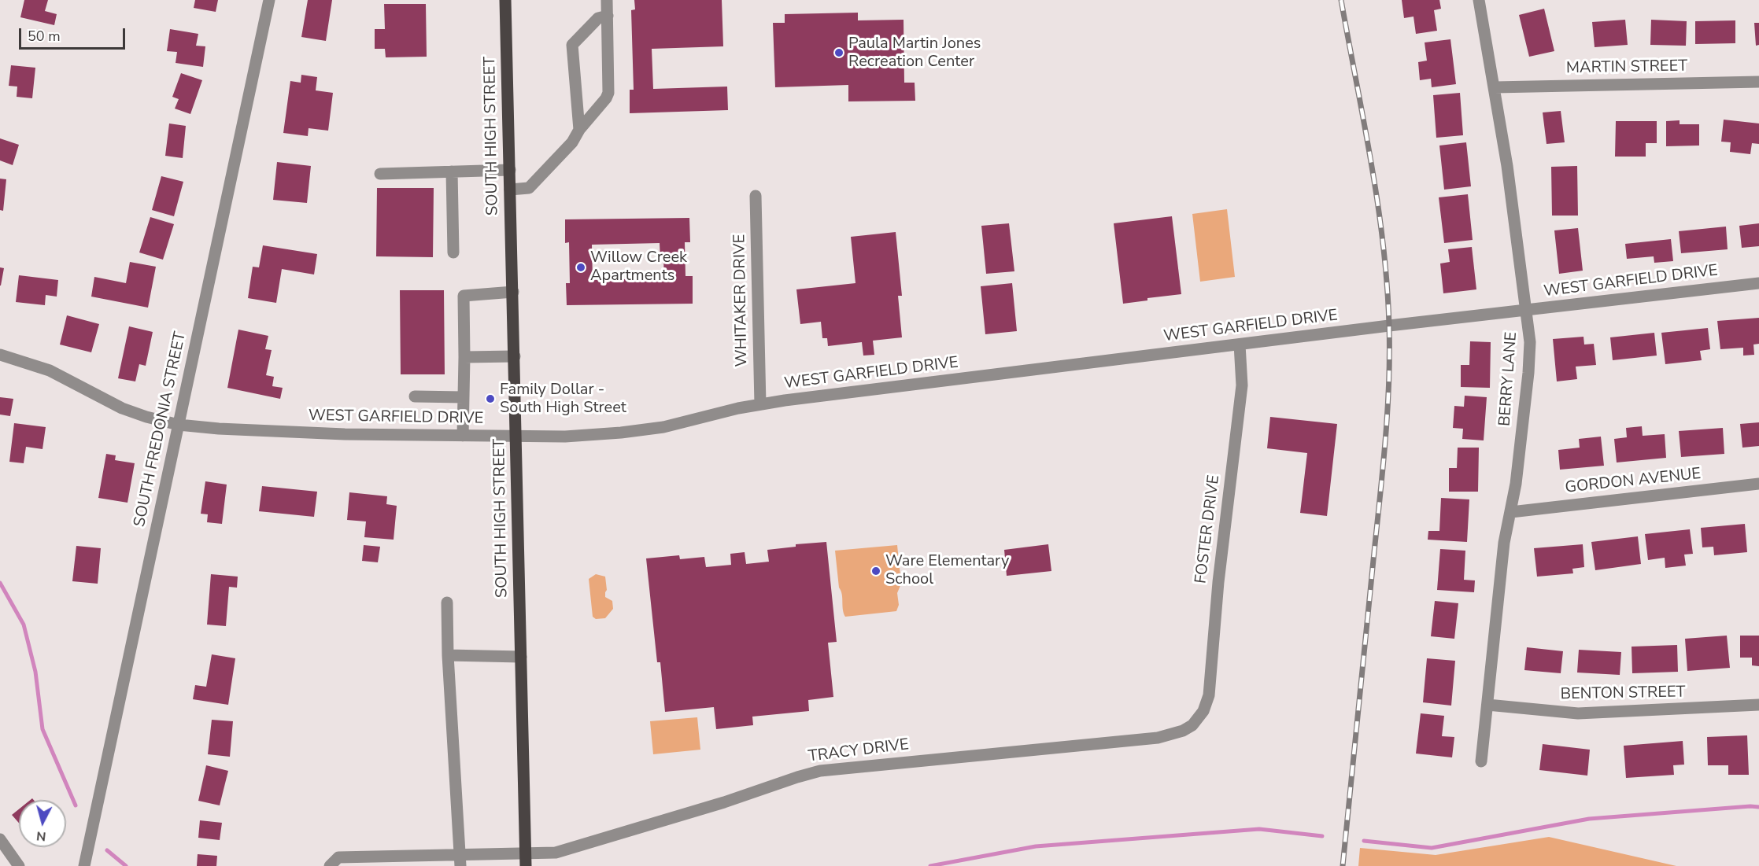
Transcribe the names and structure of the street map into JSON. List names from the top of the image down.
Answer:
{
  "streets": {
    "main road": ["SOUTH HIGH STREET"],
    "street": [
      "MARTIN STREET",
      "WEST GARFIELD DRIVE",
      "WHITAKER DRIVE",
      "BERRY LANE",
      "SOUTH FREDONIA STREET",
      "GORDON AVENUE",
      "FOSTER DRIVE",
      "BENTON STREET",
      "TRACY DRIVE"
    ]
  },
  "crossings": [
    ["MARTIN STREET", "BERRY LANE"],
    ["SOUTH HIGH STREET", "WEST GARFIELD DRIVE"],
    ["SOUTH HIGH STREET", "TRACY DRIVE"],
    ["WEST GARFIELD DRIVE", "WHITAKER DRIVE"],
    ["WEST GARFIELD DRIVE", "BERRY LANE"],
    ["WEST GARFIELD DRIVE", "SOUTH FREDONIA STREET"],
    ["WEST GARFIELD DRIVE", "FOSTER DRIVE"],
    ["BERRY LANE", "GORDON AVENUE"],
    ["BERRY LANE", "BENTON STREET"],
    ["FOSTER DRIVE", "TRACY DRIVE"]
  ],
  "places": [
    "Paula Martin Jones Recreation Center",
    "Willow Creek Apartments",
    "Family Dollar - South High Street",
    "Ware Elementary School"
  ],
  "scale_bar": "50 m",
  "north": "bottom"
}
